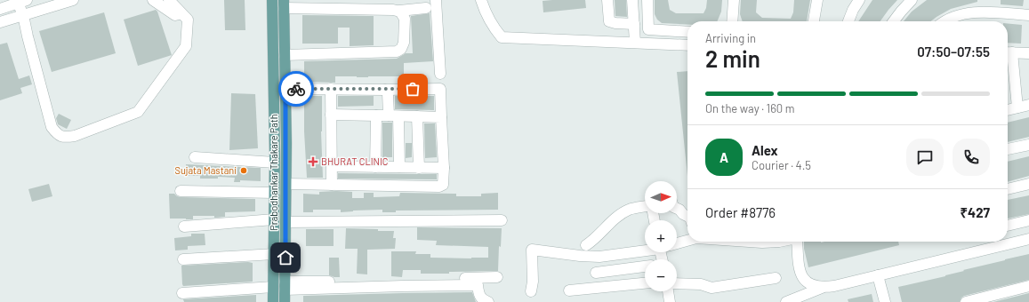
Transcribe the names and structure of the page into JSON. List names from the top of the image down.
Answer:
{
  "streets": {
    "main road": ["Prabodhankar Thakare Path"]
  },
  "places": {
    "health": ["BHURAT CLINIC"],
    "other": ["Sujata Mastani"]
  },
  "north": "right",
  "page": {
    "heading": ["2 min", "Arriving in", "07:50–07:55"],
    "panel": [
      "Alex",
      "Courier · 4.5",
      "Order #8776",
      "₹427"
    ],
    "bar": "On the way · 160 m",
    "round": "A",
    "map_buttons": ["+", "−"]
  }
}
